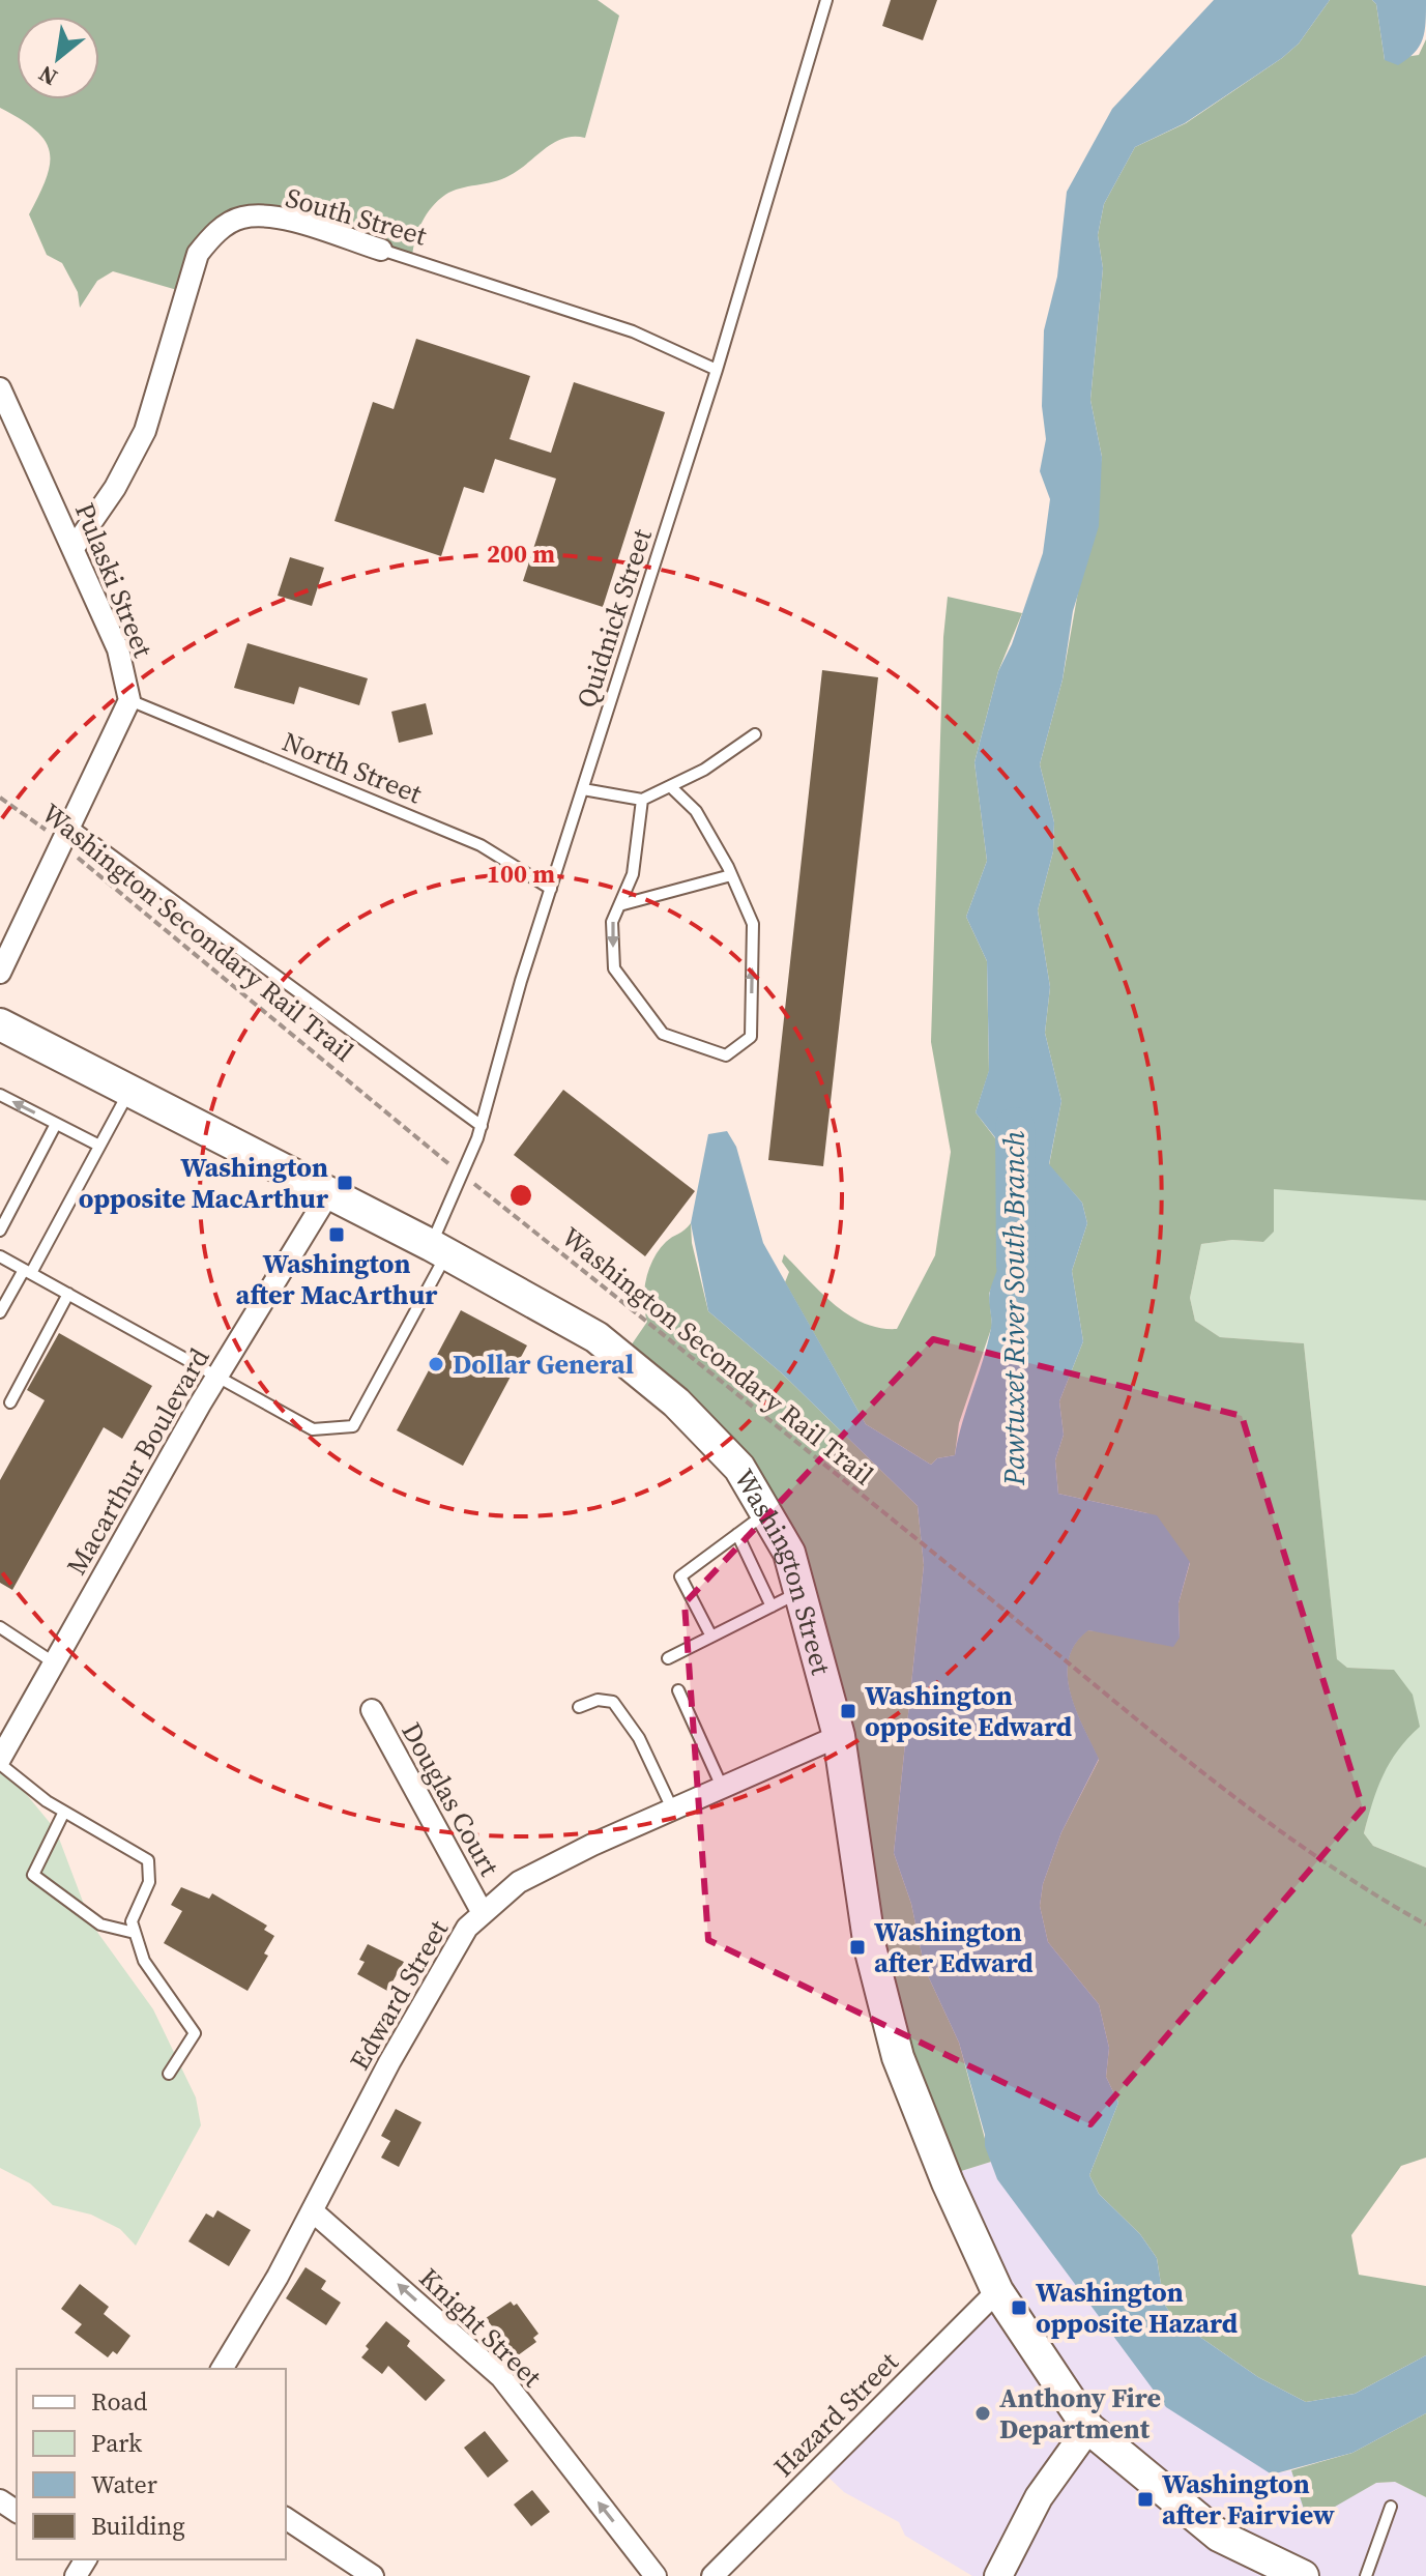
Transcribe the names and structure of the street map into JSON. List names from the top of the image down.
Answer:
{
  "streets": {
    "main road": ["Washington Street"],
    "street": [
      "South Street",
      "Pulaski Street",
      "Macarthur Boulevard",
      "Douglas Court",
      "Edward Street",
      "Knight Street",
      "Hazard Street"
    ],
    "lane": ["Quidnick Street", "North Street"],
    "path": ["Washington Secondary Rail Trail"]
  },
  "crossings": [
    ["South Street", "Pulaski Street"],
    ["South Street", "Quidnick Street"],
    ["Pulaski Street", "North Street"],
    ["Pulaski Street", "Washington Secondary Rail Trail"],
    ["Quidnick Street", "North Street"],
    ["Quidnick Street", "Washington Secondary Rail Trail"],
    ["Quidnick Street", "Macarthur Boulevard"],
    ["Quidnick Street", "Washington Street"],
    ["Macarthur Boulevard", "Washington Street"],
    ["Washington Street", "Edward Street"],
    ["Washington Street", "Hazard Street"],
    ["Douglas Court", "Edward Street"],
    ["Edward Street", "Knight Street"]
  ],
  "one_way": ["Knight Street"],
  "water": ["Pawtuxet River South Branch"],
  "places": {
    "transit": [
      "Washington opposite MacArthur",
      "Washington after MacArthur",
      "Washington opposite Edward",
      "Washington after Edward",
      "Washington opposite Hazard",
      "Washington after Fairview"
    ],
    "other": ["Dollar General", "Anthony Fire Department"]
  },
  "legend": [
    "Road",
    "Park",
    "Water",
    "Building"
  ],
  "north": "bottom left",
  "rings": ["200 m", "100 m"]
}
